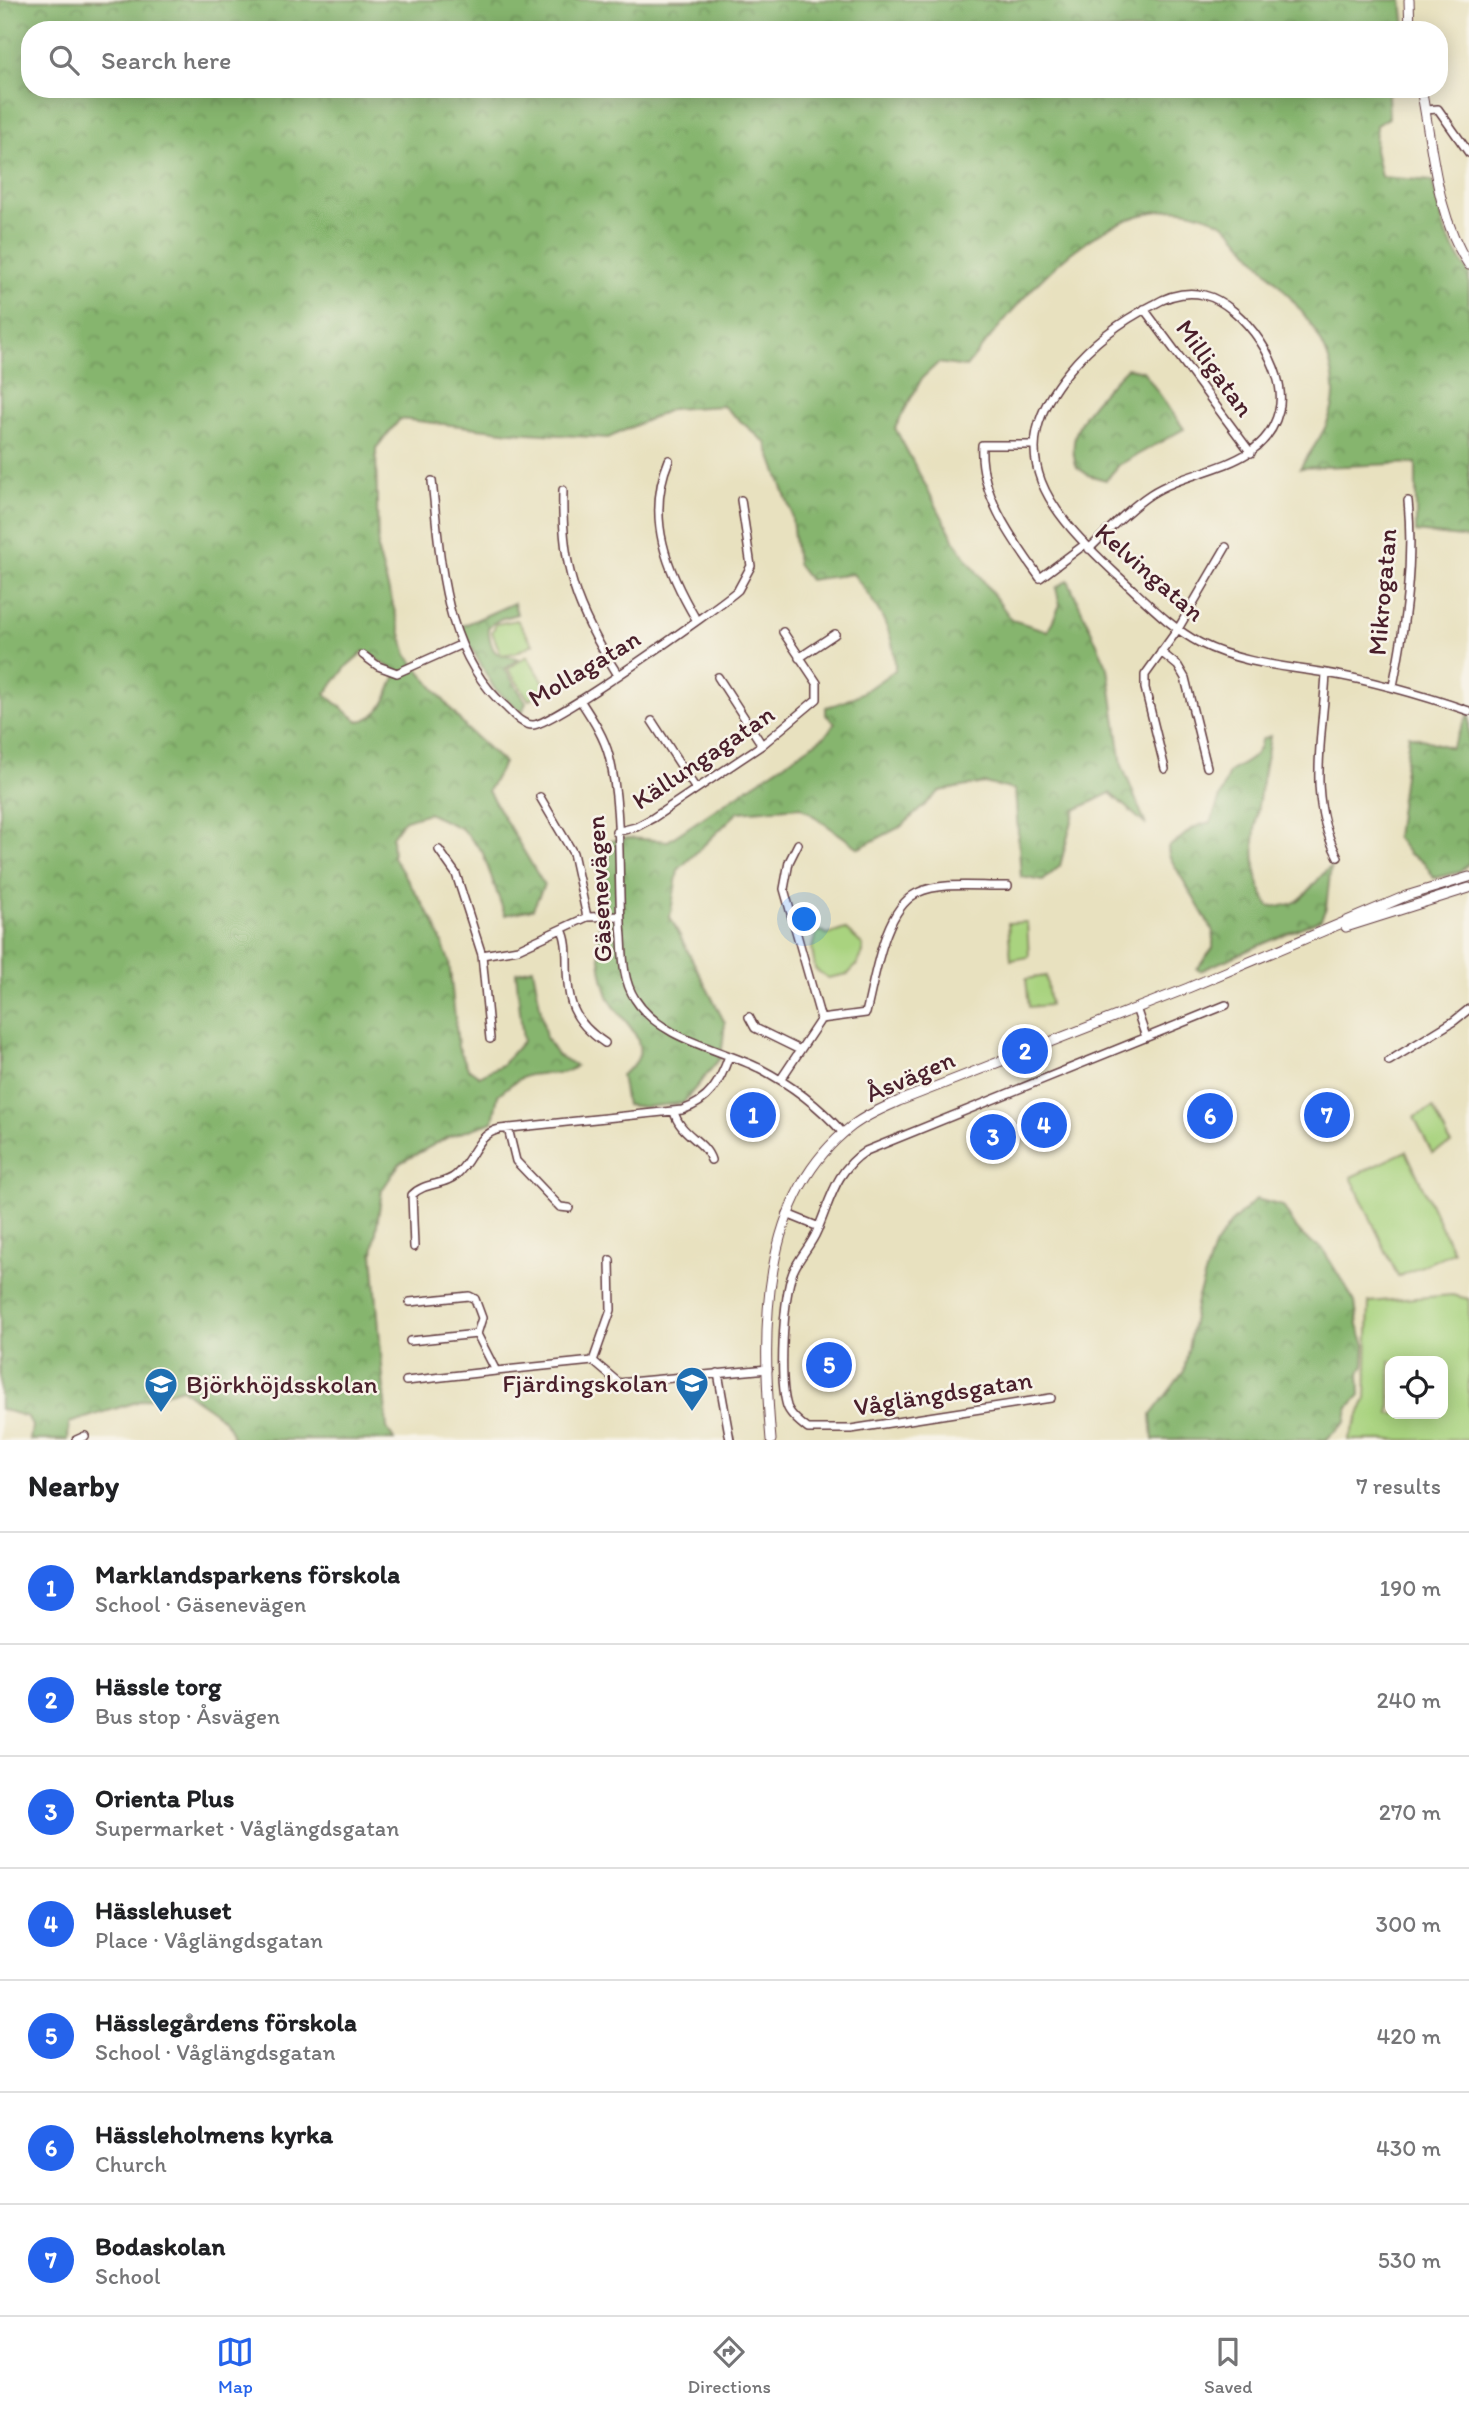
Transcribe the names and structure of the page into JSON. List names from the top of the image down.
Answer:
{
  "streets": {
    "street": [
      "Milligatan",
      "Kelvingatan",
      "Mikrogatan",
      "Mollagatan",
      "Källungagatan",
      "Gäsenevägen",
      "Åsvägen",
      "Våglängdsgatan"
    ]
  },
  "crossings": [
    ["Milligatan", "Kelvingatan"],
    ["Kelvingatan", "Mikrogatan"],
    ["Mollagatan", "Gäsenevägen"],
    ["Källungagatan", "Gäsenevägen"],
    ["Gäsenevägen", "Åsvägen"]
  ],
  "places": {
    "school or university": ["Fjärdingskolan", "Björkhöjdsskolan"]
  },
  "page": {
    "search": "Search here",
    "pins": [
      "2",
      "1",
      "7",
      "6",
      "4",
      "3",
      "5"
    ],
    "heading": ["Nearby", "7 results"],
    "list": [
      {
        "mark": "1",
        "name": "Marklandsparkens förskola",
        "note": "School · Gäsenevägen",
        "value": "190 m"
      },
      {
        "mark": "2",
        "name": "Hässle torg",
        "note": "Bus stop · Åsvägen",
        "value": "240 m"
      },
      {
        "mark": "3",
        "name": "Orienta Plus",
        "note": "Supermarket · Våglängdsgatan",
        "value": "270 m"
      },
      {
        "mark": "4",
        "name": "Hässlehuset",
        "note": "Place · Våglängdsgatan",
        "value": "300 m"
      },
      {
        "mark": "5",
        "name": "Hässlegårdens förskola",
        "note": "School · Våglängdsgatan",
        "value": "420 m"
      },
      {
        "mark": "6",
        "name": "Hässleholmens kyrka",
        "note": "Church",
        "value": "430 m"
      },
      {
        "mark": "7",
        "name": "Bodaskolan",
        "note": "School",
        "value": "530 m"
      }
    ],
    "nav": ["Map", "Directions", "Saved"]
  }
}
